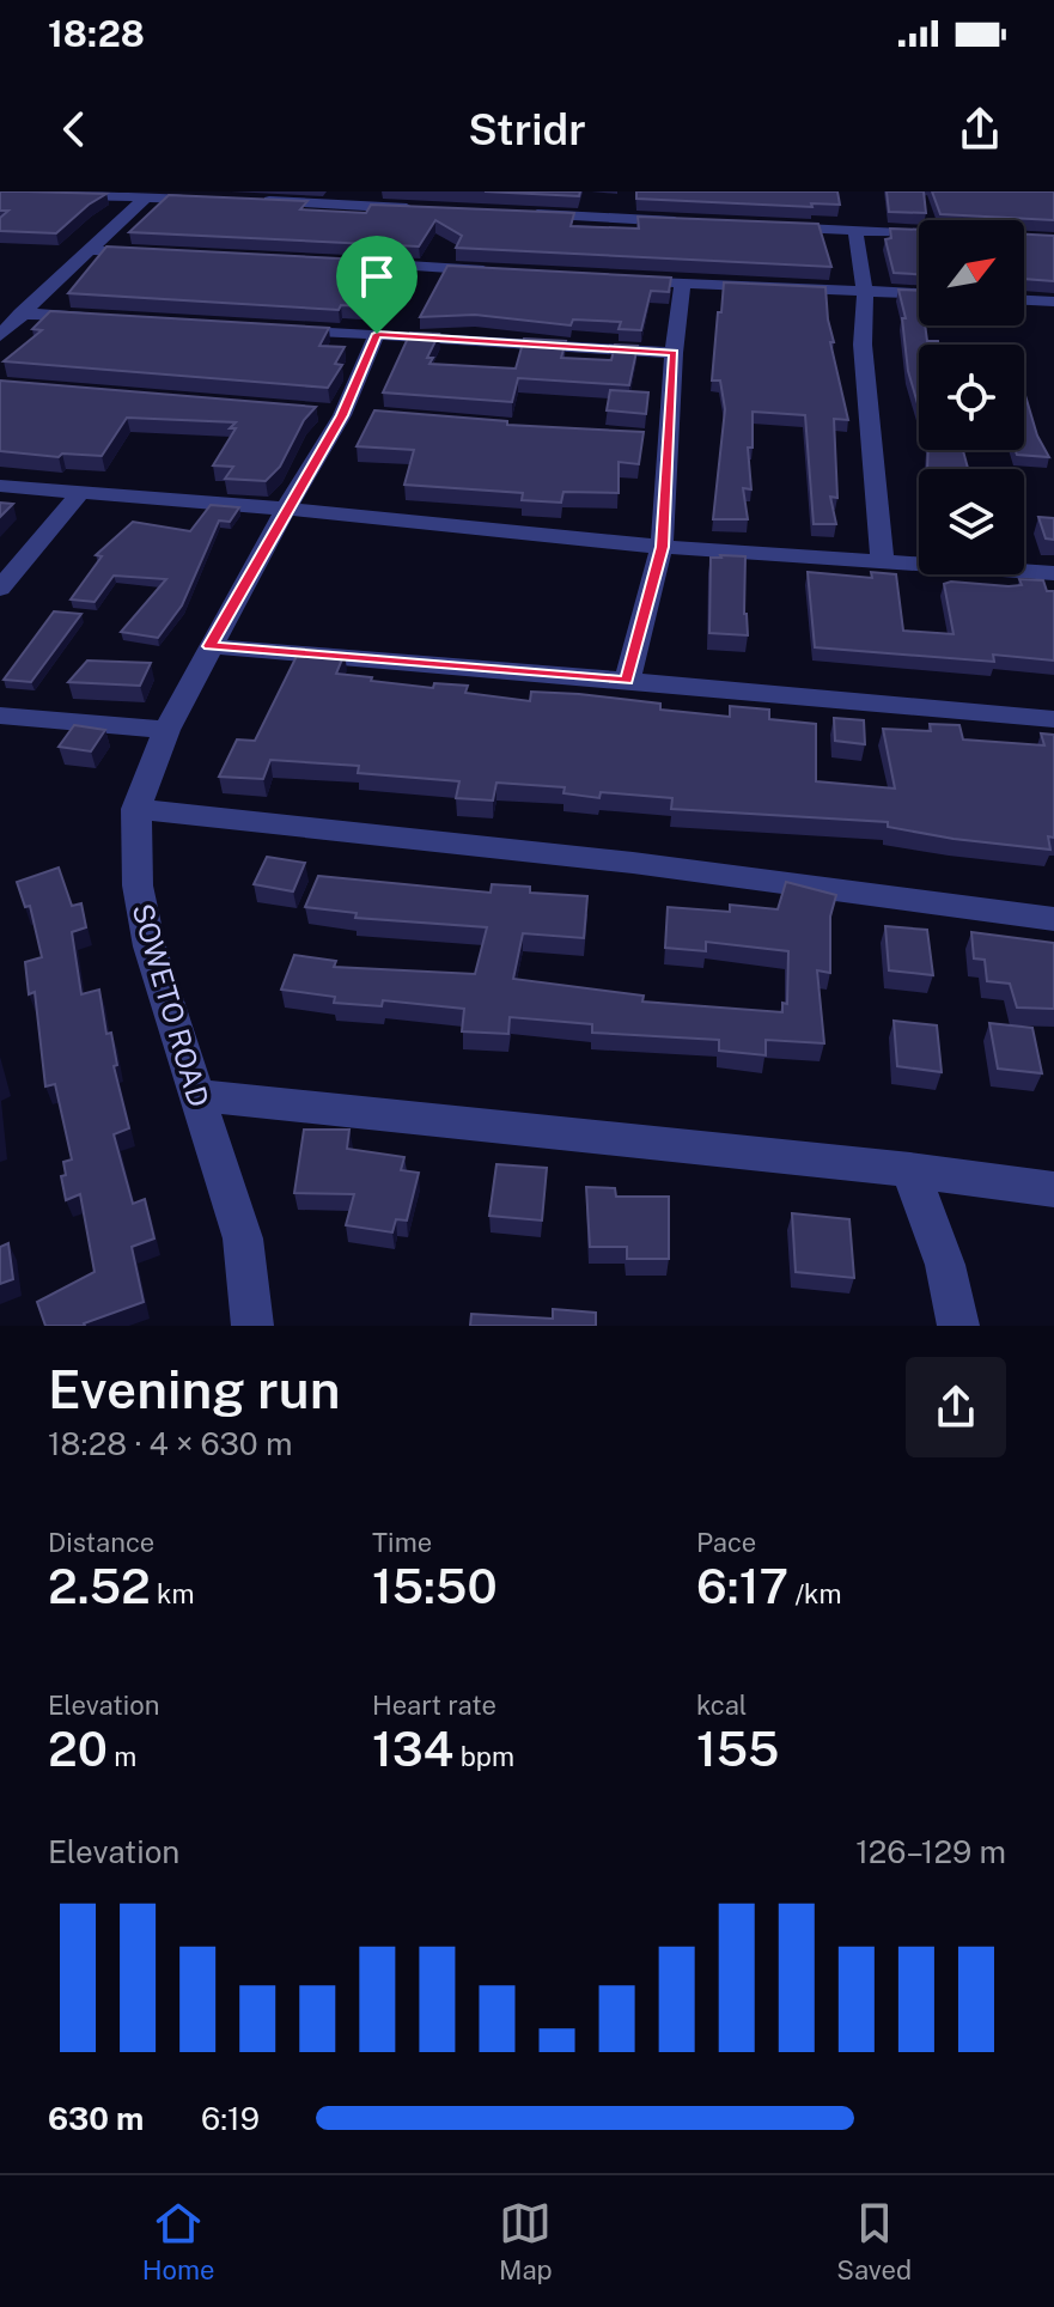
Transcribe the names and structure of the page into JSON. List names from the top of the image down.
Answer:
{
  "streets": {
    "street": ["SOWETO ROAD"]
  },
  "north": "top right",
  "page": {
    "status": "18:28",
    "header": "Stridr",
    "heading": ["Evening run", "18:28 · 4 × 630 m"],
    "stats": [
      ["Distance", "2.52 km"],
      ["Time", "15:50"],
      ["Pace", "6:17 /km"],
      ["Elevation", "20 m"],
      ["Heart rate", "134 bpm"],
      ["kcal", "155"]
    ],
    "chart": ["Elevation", "126–129 m"],
    "list": [
      {
        "name": "630 m",
        "note": "6:19"
      }
    ],
    "tabs": ["Home", "Map", "Saved"]
  }
}
